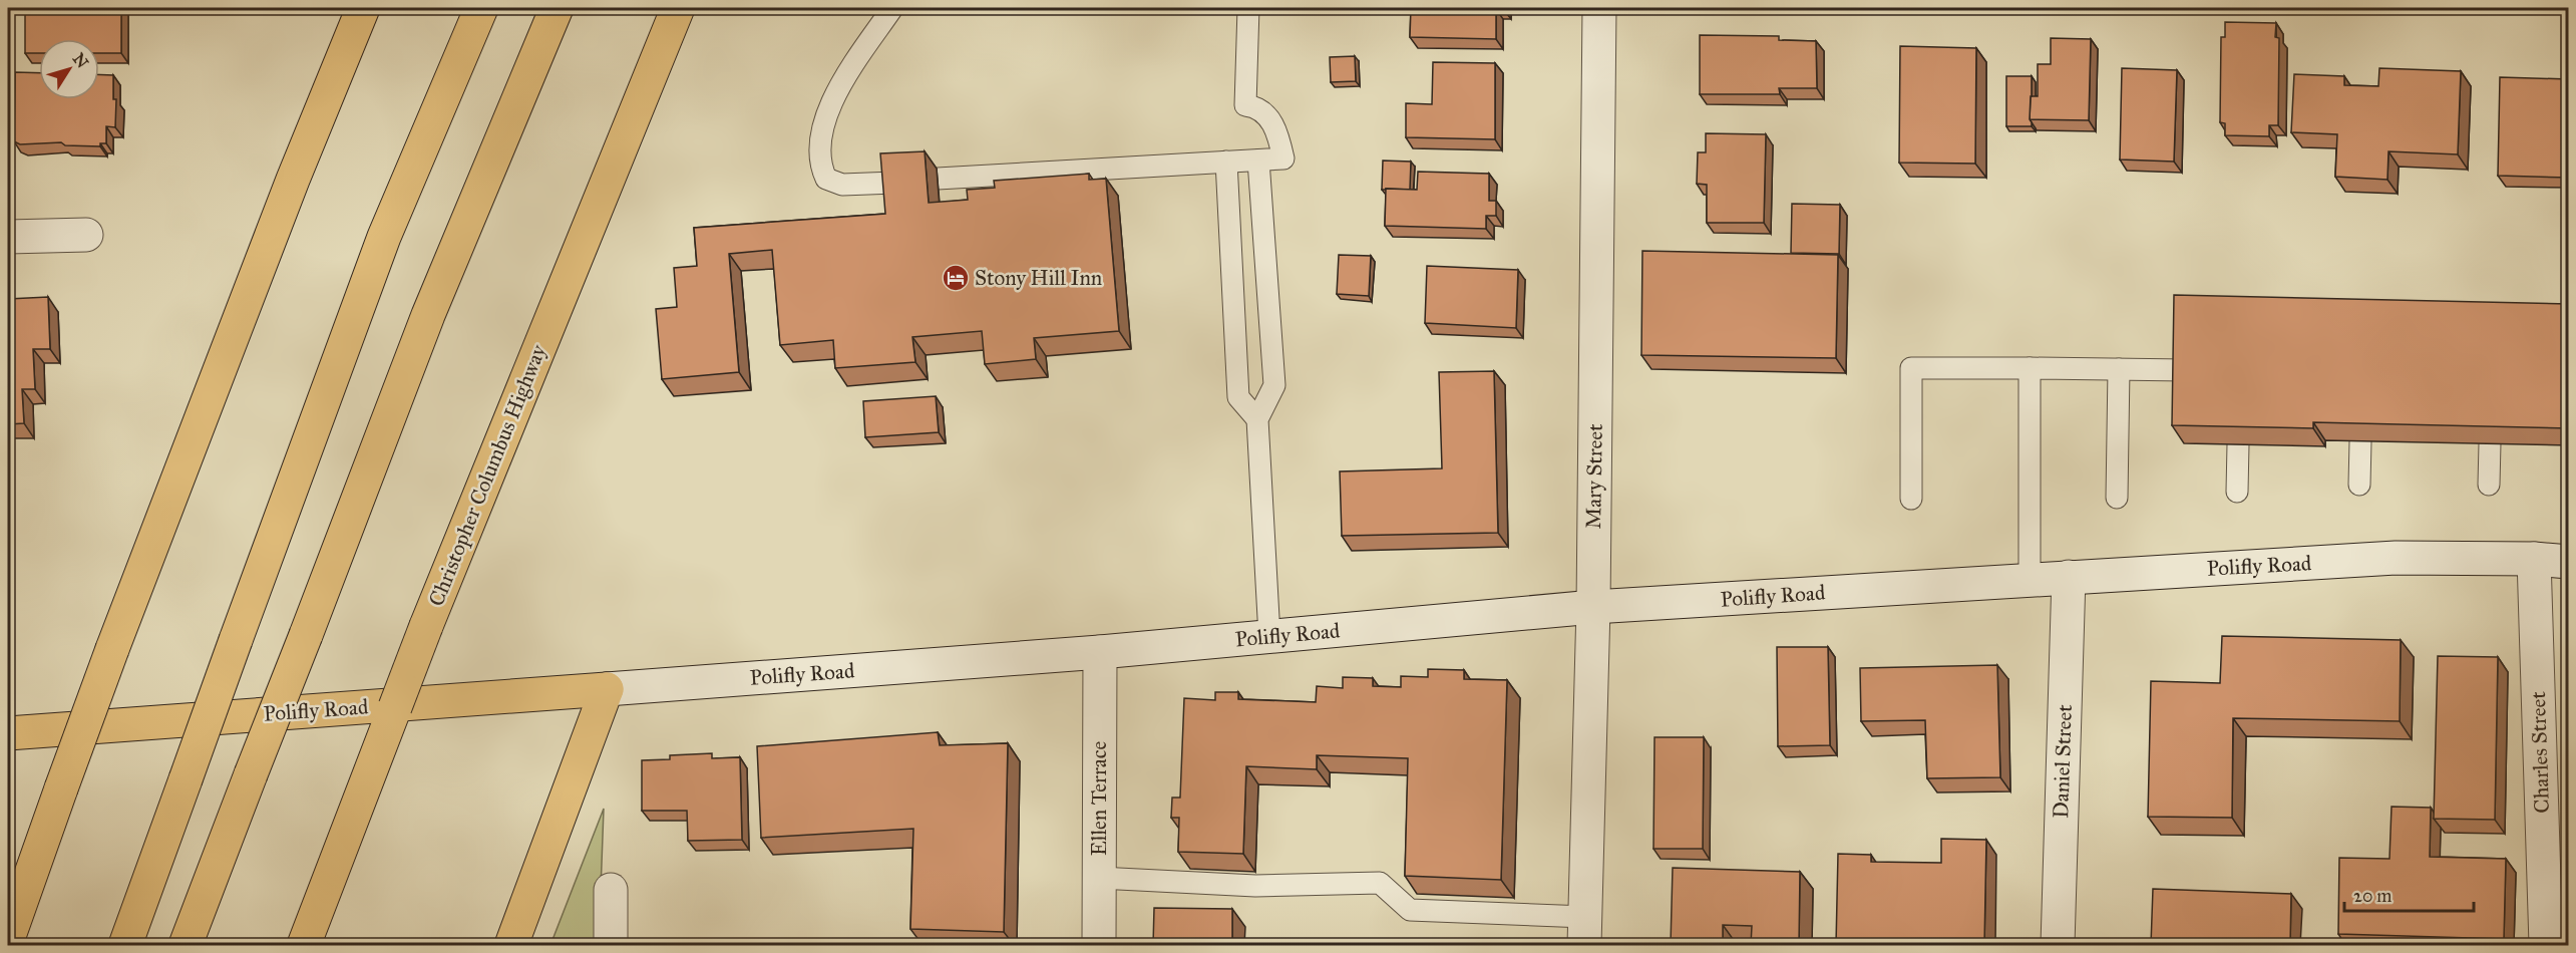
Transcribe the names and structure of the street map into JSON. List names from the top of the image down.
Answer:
{
  "streets": {
    "main road": ["Christopher Columbus Highway", "Polifly Road"],
    "street": [
      "Mary Street",
      "Charles Street",
      "Daniel Street",
      "Ellen Terrace"
    ]
  },
  "crossings": [
    ["Mary Street", "Polifly Road"],
    ["Polifly Road", "Charles Street"],
    ["Polifly Road", "Daniel Street"],
    ["Polifly Road", "Ellen Terrace"]
  ],
  "places": {
    "hotel": ["Stony Hill Inn"]
  },
  "scale_bar": "20 m",
  "north": "top right"
}
